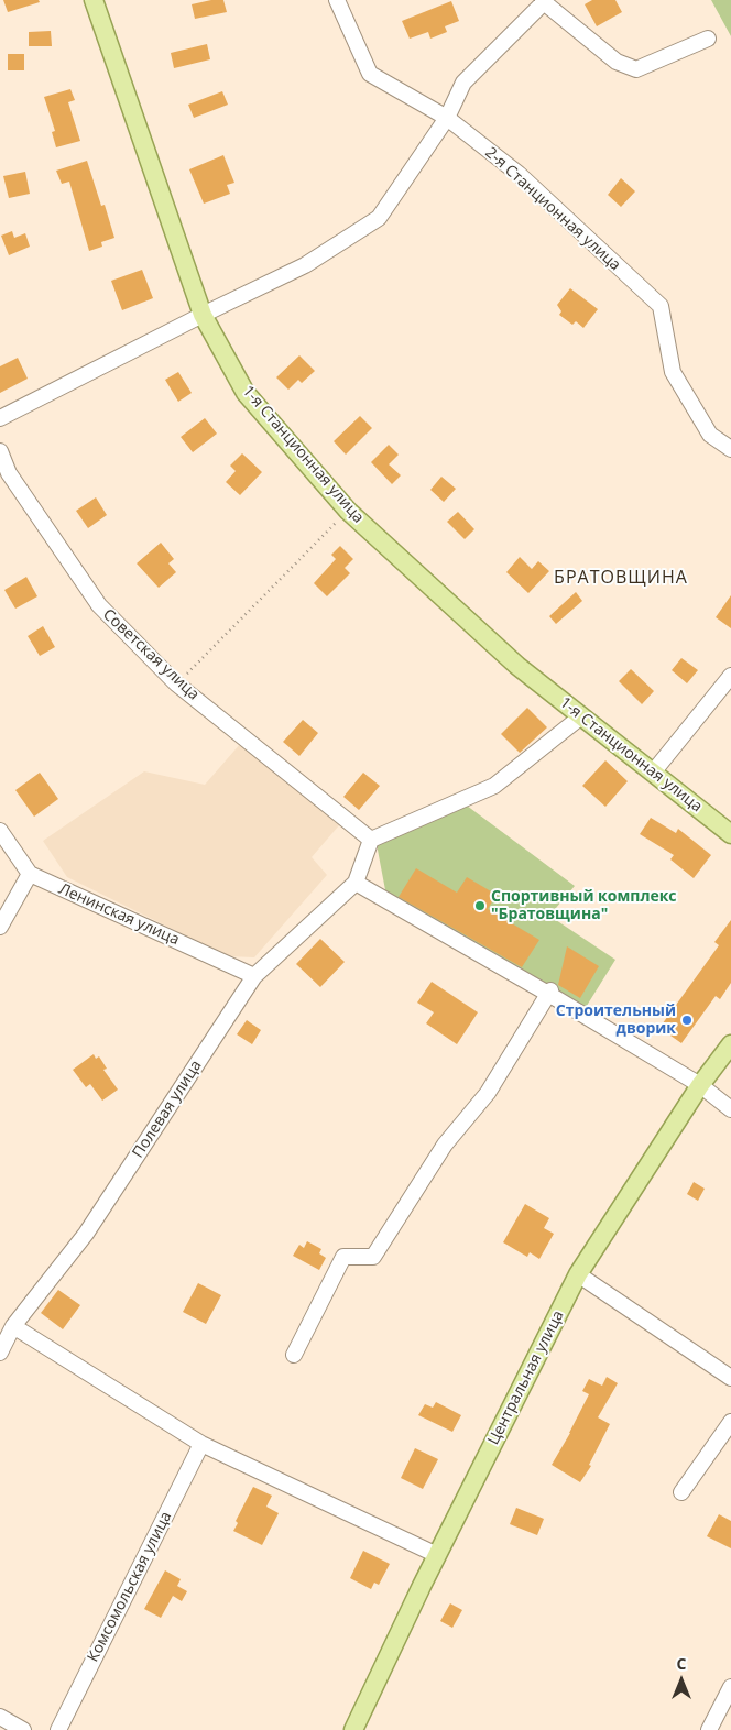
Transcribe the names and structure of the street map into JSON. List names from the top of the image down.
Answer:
{
  "streets": {
    "main road": ["1-я Станционная улица", "Центральная улица"],
    "street": [
      "2-я Станционная улица",
      "Советская улица",
      "Ленинская улица",
      "Полевая улица",
      "Комсомольская улица"
    ]
  },
  "crossings": [
    ["Ленинская улица", "Полевая улица"]
  ],
  "districts": ["БРАТОВЩИНА"],
  "places": ["Спортивный комплекс \"Братовщина\"", "Строительный дворик"],
  "north": "top"
}
